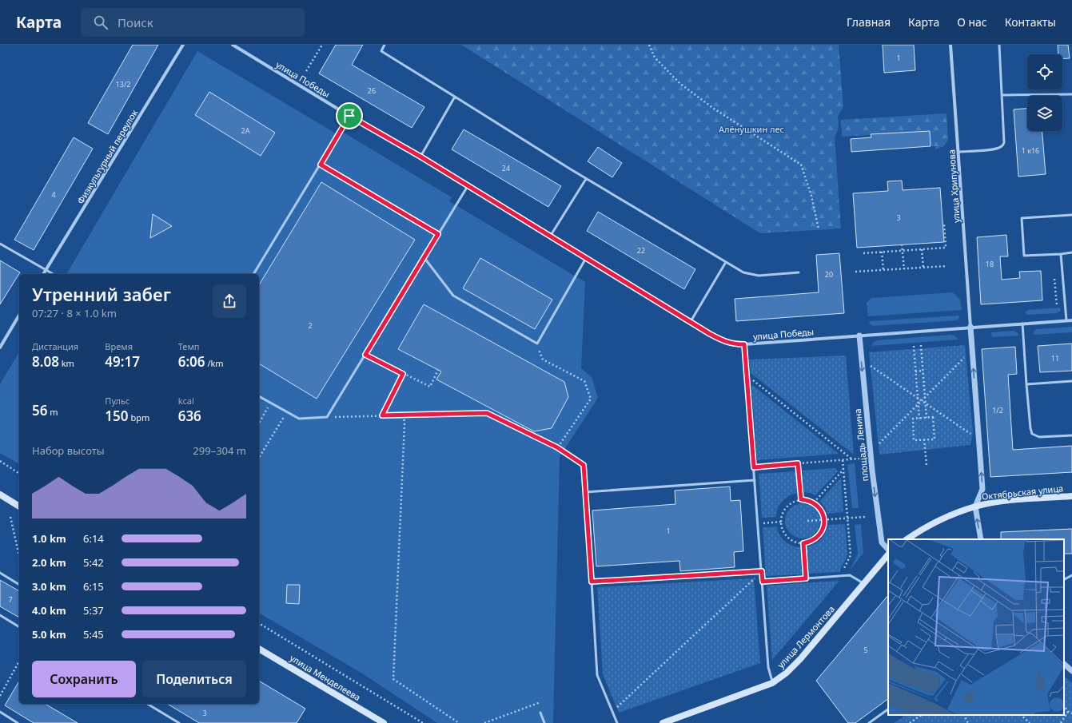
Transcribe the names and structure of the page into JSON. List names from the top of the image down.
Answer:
{
  "streets": {
    "main road": ["Октябрьская улица", "улица Лермонтова", "улица Менделеева"],
    "street": [
      "улица Победы",
      "Физкультурный переулок",
      "улица Хрипунова",
      "площадь Ленина"
    ]
  },
  "crossings": [
    ["улица Победы", "улица Хрипунова"],
    ["улица Победы", "площадь Ленина"]
  ],
  "one_way": ["площадь Ленина"],
  "parks": ["Алёнушкин лес"],
  "house_numbers": [
    "1",
    "13/2",
    "26",
    "2А",
    "1 к16",
    "24",
    "4",
    "3",
    "22",
    "18",
    "20",
    "2",
    "11",
    "1/2",
    "1",
    "7",
    "5",
    "3"
  ],
  "page": {
    "header": "Карта",
    "search": "Поиск",
    "nav": [
      "Главная",
      "Карта",
      "О нас",
      "Контакты"
    ],
    "heading": ["Утренний забег", "07:27 · 8 × 1.0 km"],
    "stats": [
      ["Дистанция", "8.08 km"],
      ["Время", "49:17"],
      ["Темп", "6:06 /km"],
      ["56 m"],
      ["Пульс", "150 bpm"],
      ["kcal", "636"]
    ],
    "chart": ["Набор высоты", "299–304 m"],
    "list": [
      {
        "name": "1.0 km",
        "note": "6:14"
      },
      {
        "name": "2.0 km",
        "note": "5:42"
      },
      {
        "name": "3.0 km",
        "note": "6:15"
      },
      {
        "name": "4.0 km",
        "note": "5:37"
      },
      {
        "name": "5.0 km",
        "note": "5:45"
      }
    ],
    "buttons": ["Сохранить", "Поделиться"]
  }
}
